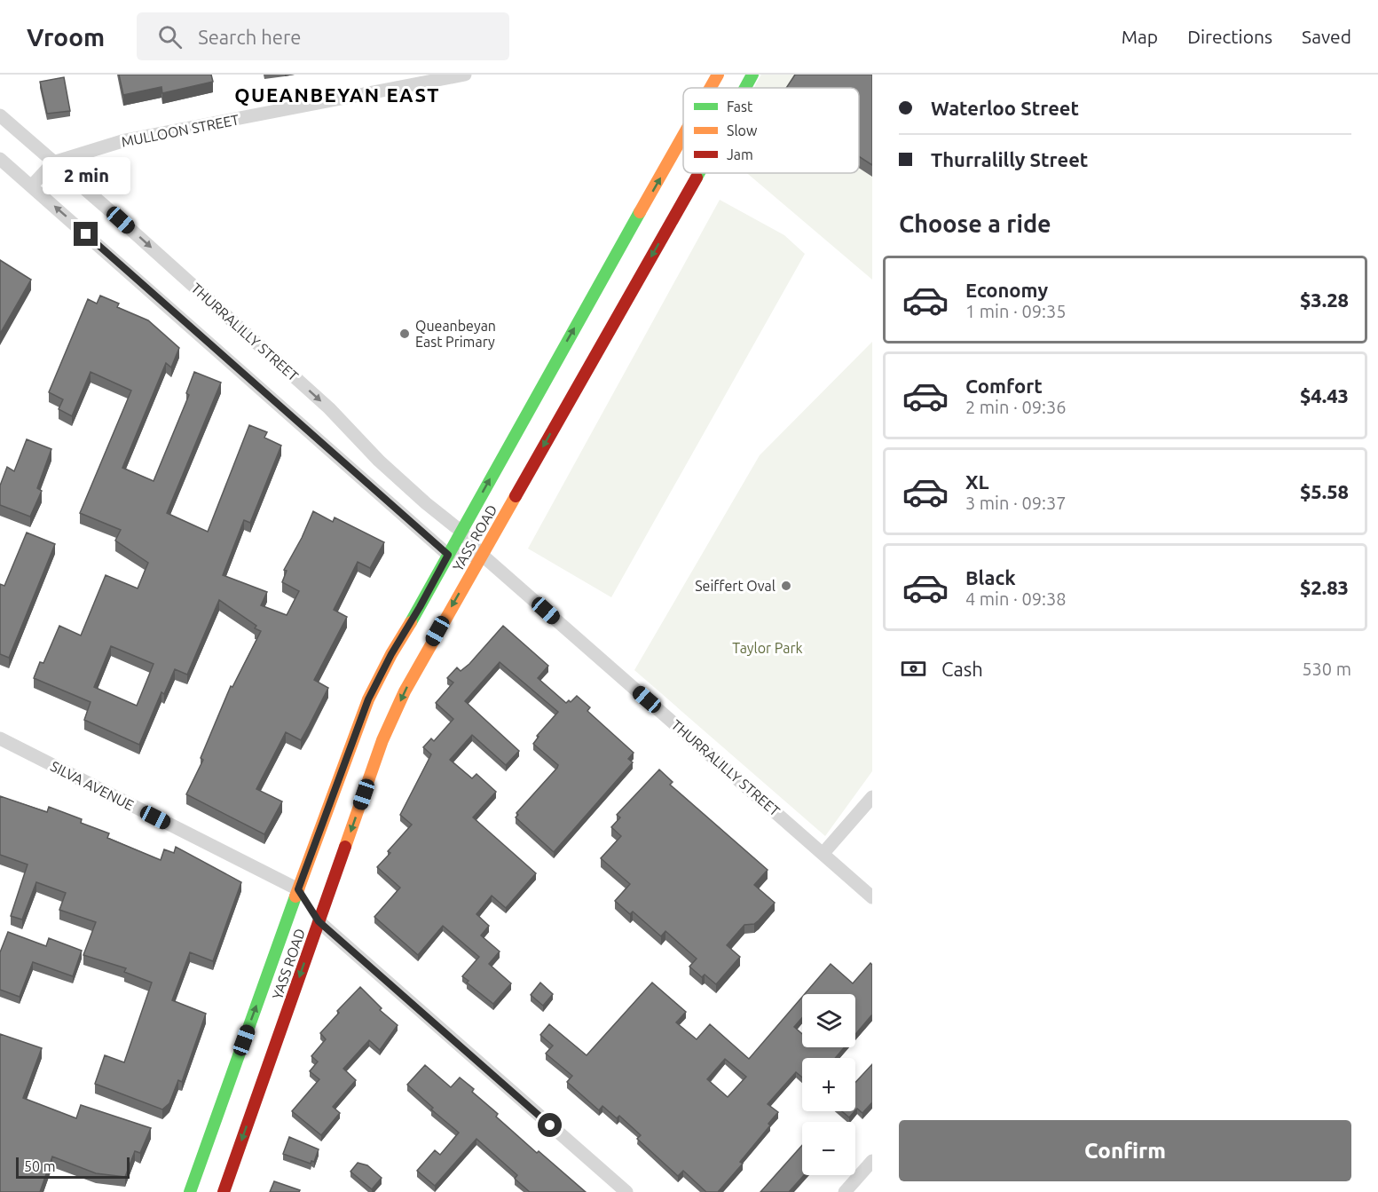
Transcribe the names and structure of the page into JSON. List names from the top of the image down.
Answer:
{
  "streets": {
    "main road": ["YASS ROAD"],
    "street": ["MULLOON STREET", "THURRALILLY STREET", "SILVA AVENUE"]
  },
  "crossings": [
    ["MULLOON STREET", "THURRALILLY STREET"],
    ["THURRALILLY STREET", "YASS ROAD"],
    ["YASS ROAD", "SILVA AVENUE"]
  ],
  "districts": ["QUEANBEYAN EAST"],
  "parks": ["Taylor Park"],
  "places": ["Queanbeyan East Primary", "Seiffert Oval"],
  "legend": ["Fast", "Slow", "Jam"],
  "scale_bar": "50 m",
  "page": {
    "header": "Vroom",
    "search": "Search here",
    "nav": ["Map", "Directions", "Saved"],
    "banner": ["Waterloo Street", "Thurralilly Street"],
    "bubble": "2 min",
    "heading": "Choose a ride",
    "list": [
      {
        "name": "Economy",
        "note": "1 min · 09:35",
        "value": "$3.28"
      },
      {
        "name": "Comfort",
        "note": "2 min · 09:36",
        "value": "$4.43"
      },
      {
        "name": "XL",
        "note": "3 min · 09:37",
        "value": "$5.58"
      },
      {
        "name": "Black",
        "note": "4 min · 09:38",
        "value": "$2.83"
      }
    ],
    "pay": ["Cash", "530 m"],
    "map_buttons": ["+", "−"],
    "buttons": "Confirm",
    "scale": "50 m"
  }
}
